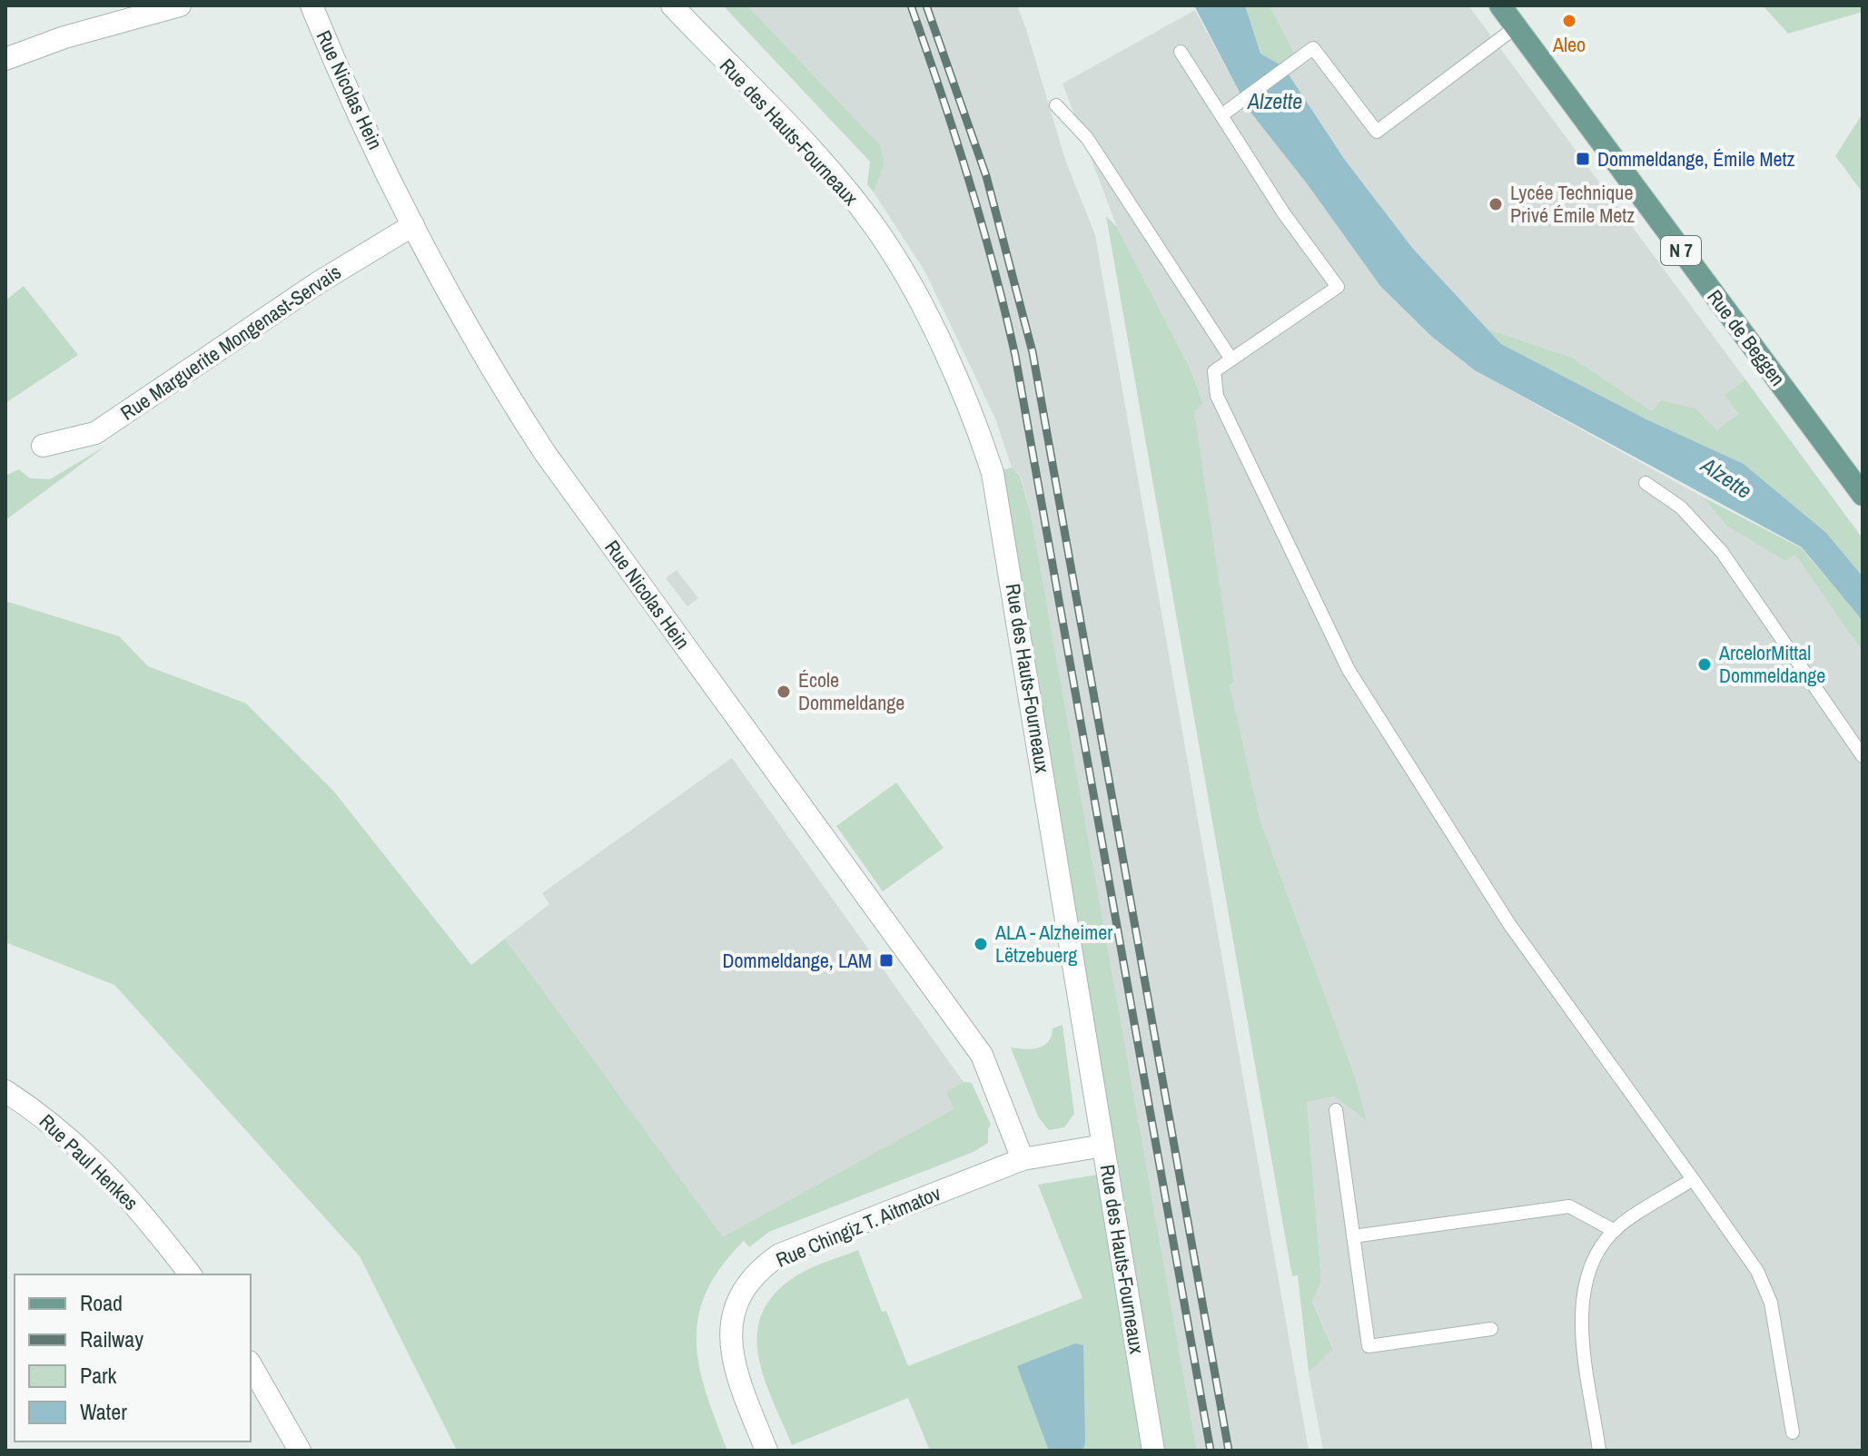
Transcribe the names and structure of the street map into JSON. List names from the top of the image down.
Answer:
{
  "streets": {
    "main road": ["N 7", "Rue de Beggen"],
    "street": [
      "Rue Nicolas Hein",
      "Rue des Hauts-Fourneaux",
      "Rue Marguerite Mongenast-Servais",
      "Rue Paul Henkes",
      "Rue Chingiz T. Aitmatov"
    ]
  },
  "crossings": [
    ["Rue Nicolas Hein", "Rue Marguerite Mongenast-Servais"],
    ["Rue Nicolas Hein", "Rue Chingiz T. Aitmatov"],
    ["Rue des Hauts-Fourneaux", "Rue Chingiz T. Aitmatov"]
  ],
  "water": ["Alzette"],
  "places": {
    "other": [
      "Aleo",
      "Lycée Technique Privé Émile Metz",
      "ArcelorMittal Dommeldange",
      "École Dommeldange",
      "ALA - Alzheimer Lëtzebuerg"
    ],
    "transit": ["Dommeldange, Émile Metz", "Dommeldange, LAM"]
  },
  "legend": [
    "Road",
    "Railway",
    "Park",
    "Water"
  ]
}
